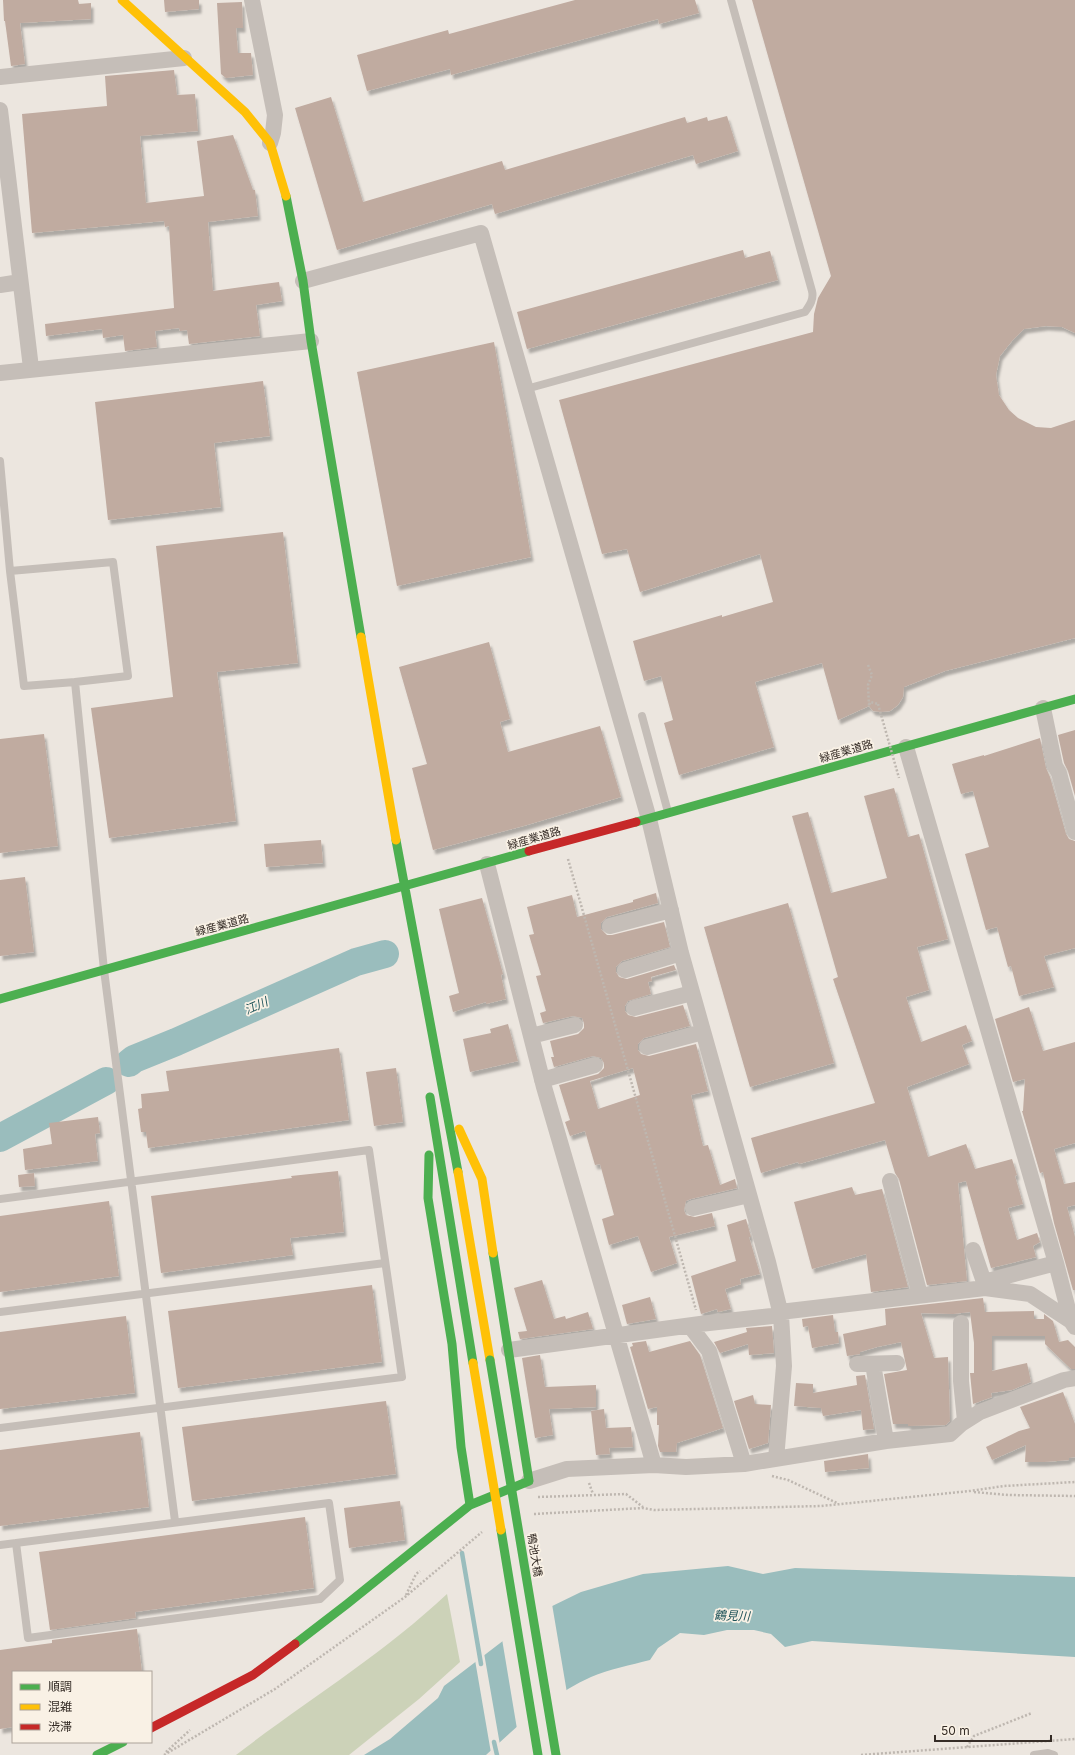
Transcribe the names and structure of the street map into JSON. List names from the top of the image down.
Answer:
{
  "streets": {
    "street": ["緑産業道路", "鴨池大橋"]
  },
  "water": ["江川", "鶴見川"],
  "legend": ["順調", "混雑", "渋滞"],
  "scale_bar": "50 m"
}
